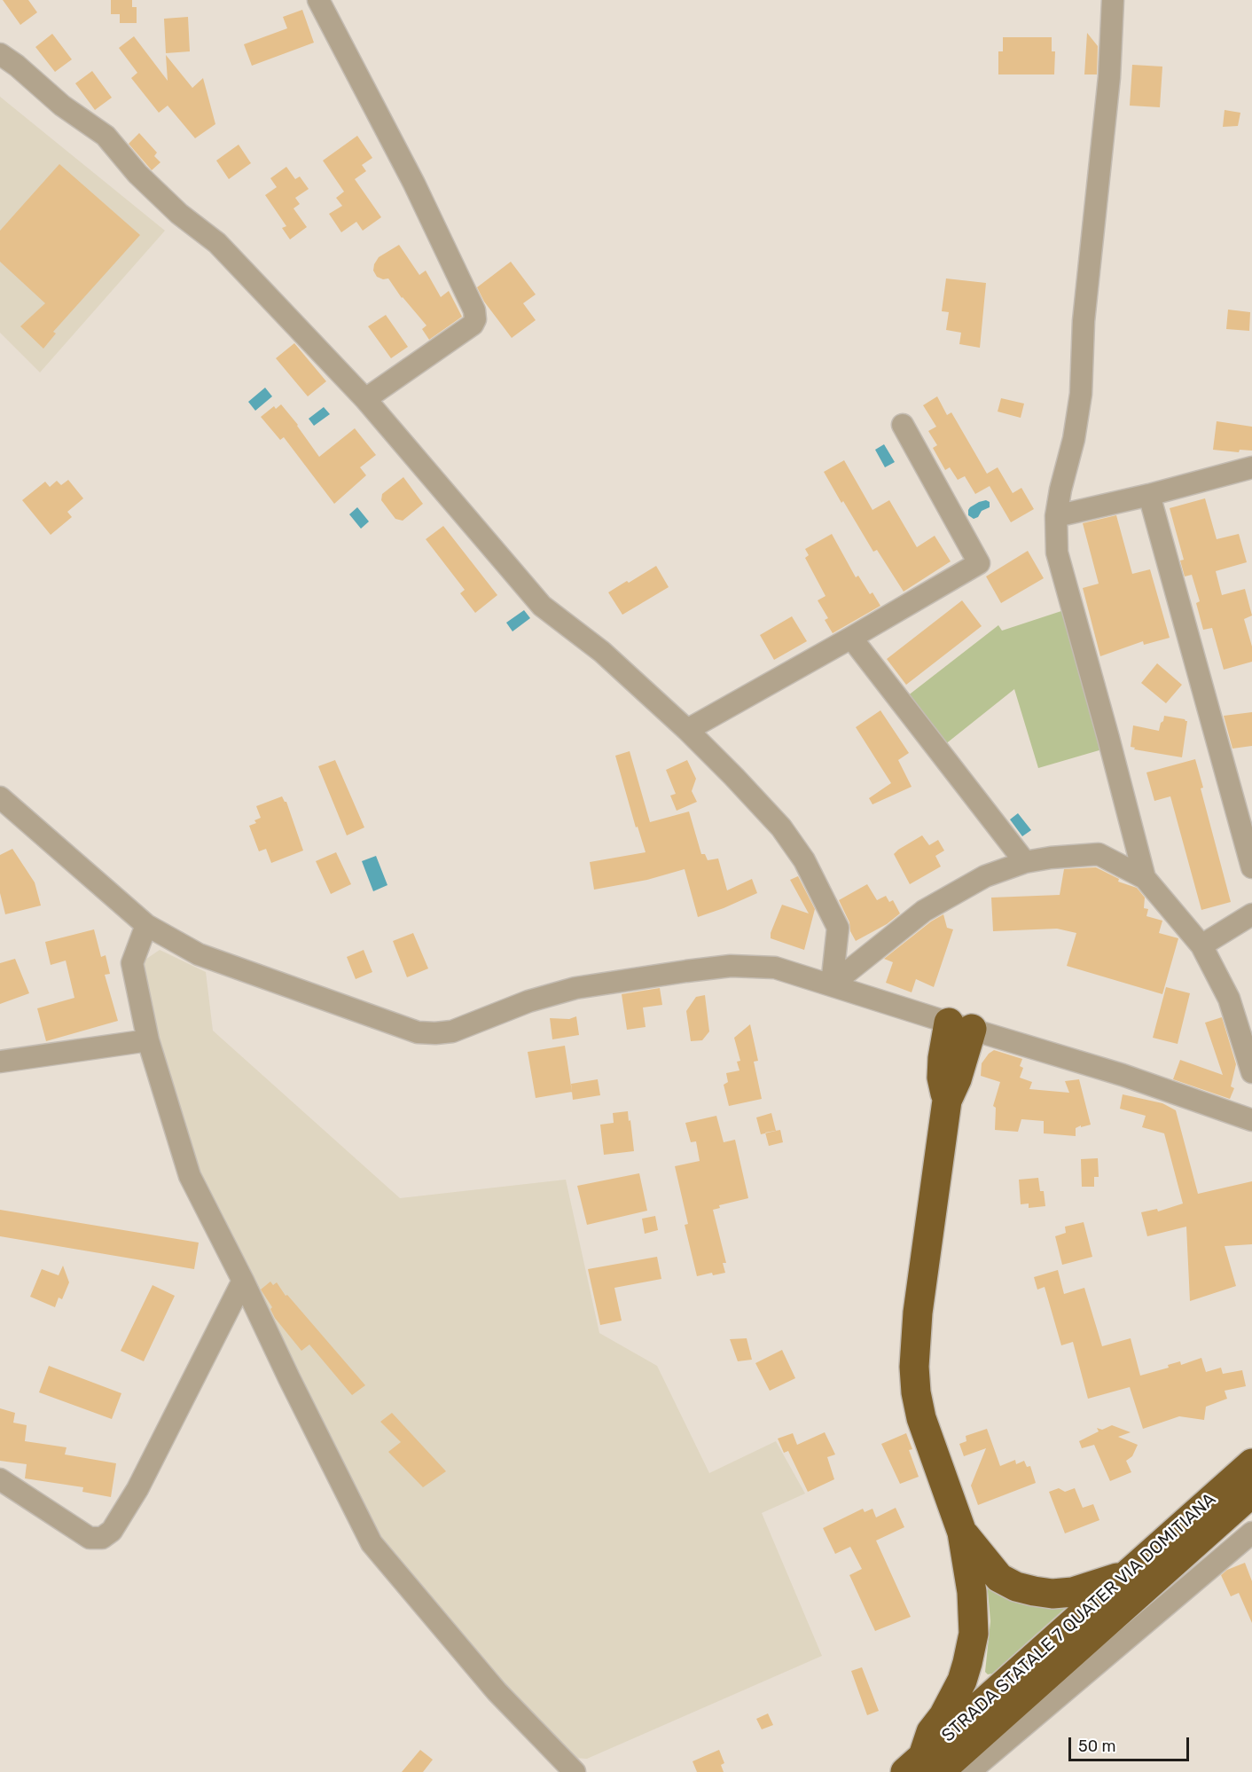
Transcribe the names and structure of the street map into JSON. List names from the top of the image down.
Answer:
{
  "streets": {
    "highway": ["STRADA STATALE 7 QUATER VIA DOMITIANA"]
  },
  "scale_bar": "50 m"
}
